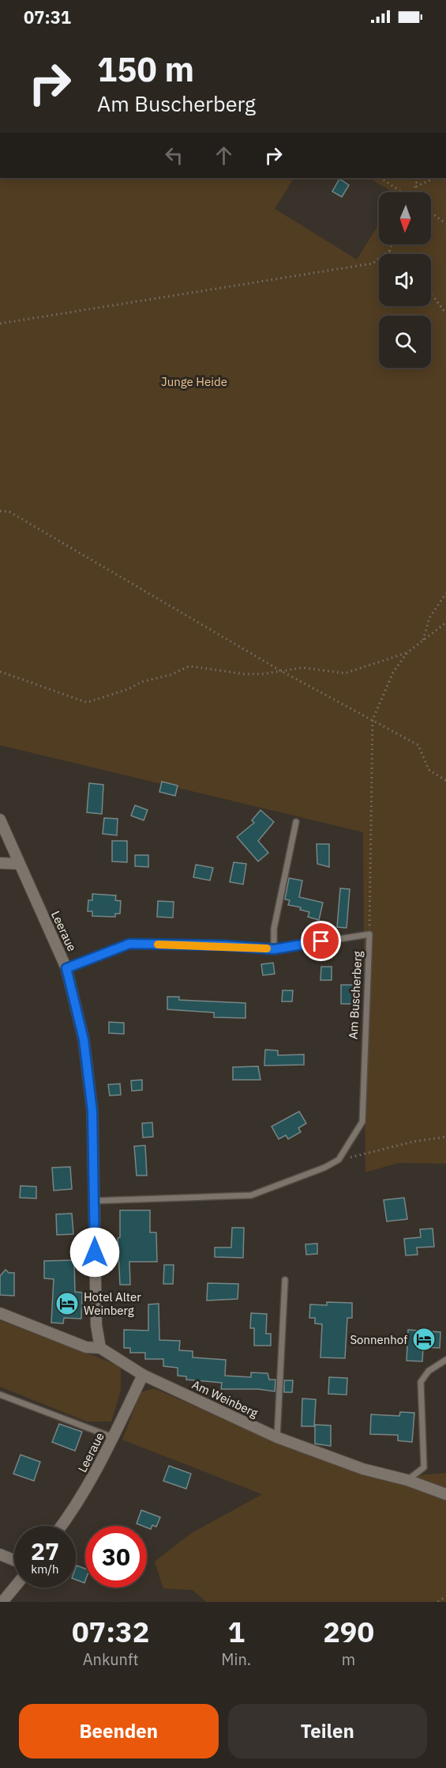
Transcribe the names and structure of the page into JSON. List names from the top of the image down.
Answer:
{
  "streets": {
    "street": ["Leeraue", "Am Weinberg"],
    "lane": ["Am Buscherberg"]
  },
  "crossings": [
    ["Leeraue", "Am Buscherberg"],
    ["Leeraue", "Am Weinberg"]
  ],
  "parks": ["Junge Heide"],
  "places": {
    "hotel": ["Hotel Alter Weinberg", "Sonnenhof"]
  },
  "north": "bottom",
  "page": {
    "status": "07:31",
    "turn": ["150 m", "Am Buscherberg"],
    "speed": "27 km/h",
    "limit": "30",
    "eta": [
      "07:32",
      "Ankunft",
      "1",
      "Min.",
      "290",
      "m"
    ],
    "buttons": ["Beenden", "Teilen"]
  }
}
